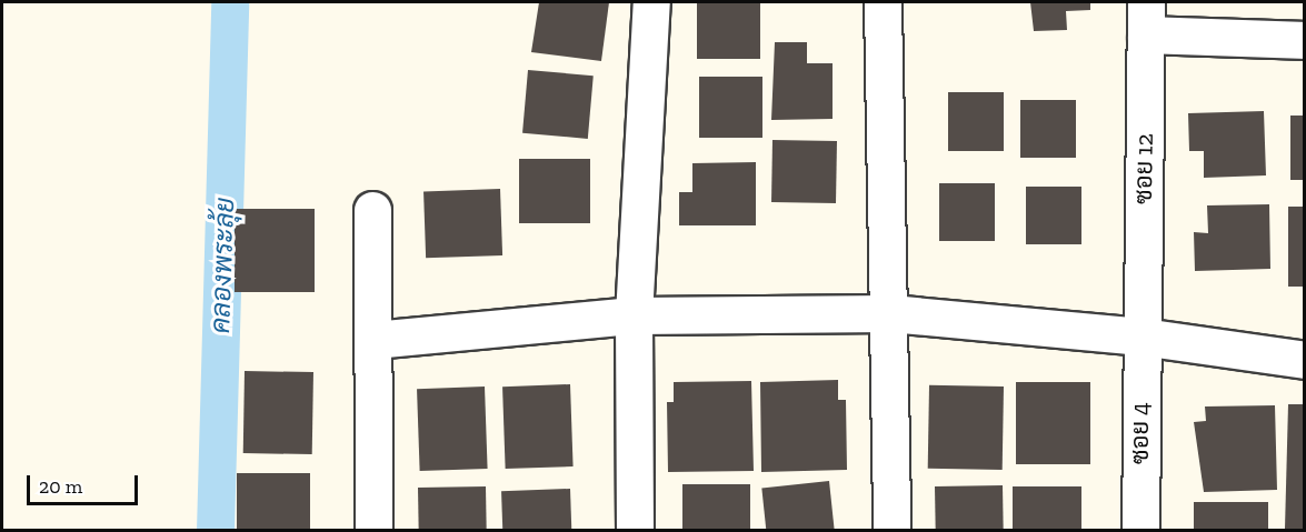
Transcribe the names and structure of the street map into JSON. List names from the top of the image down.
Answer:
{
  "streets": {
    "street": ["ซอย 12", "ซอย 4"]
  },
  "crossings": [
    ["ซอย 12", "ซอย 4"]
  ],
  "water": ["คลองพระลุ้ย"],
  "scale_bar": "20 m"
}
